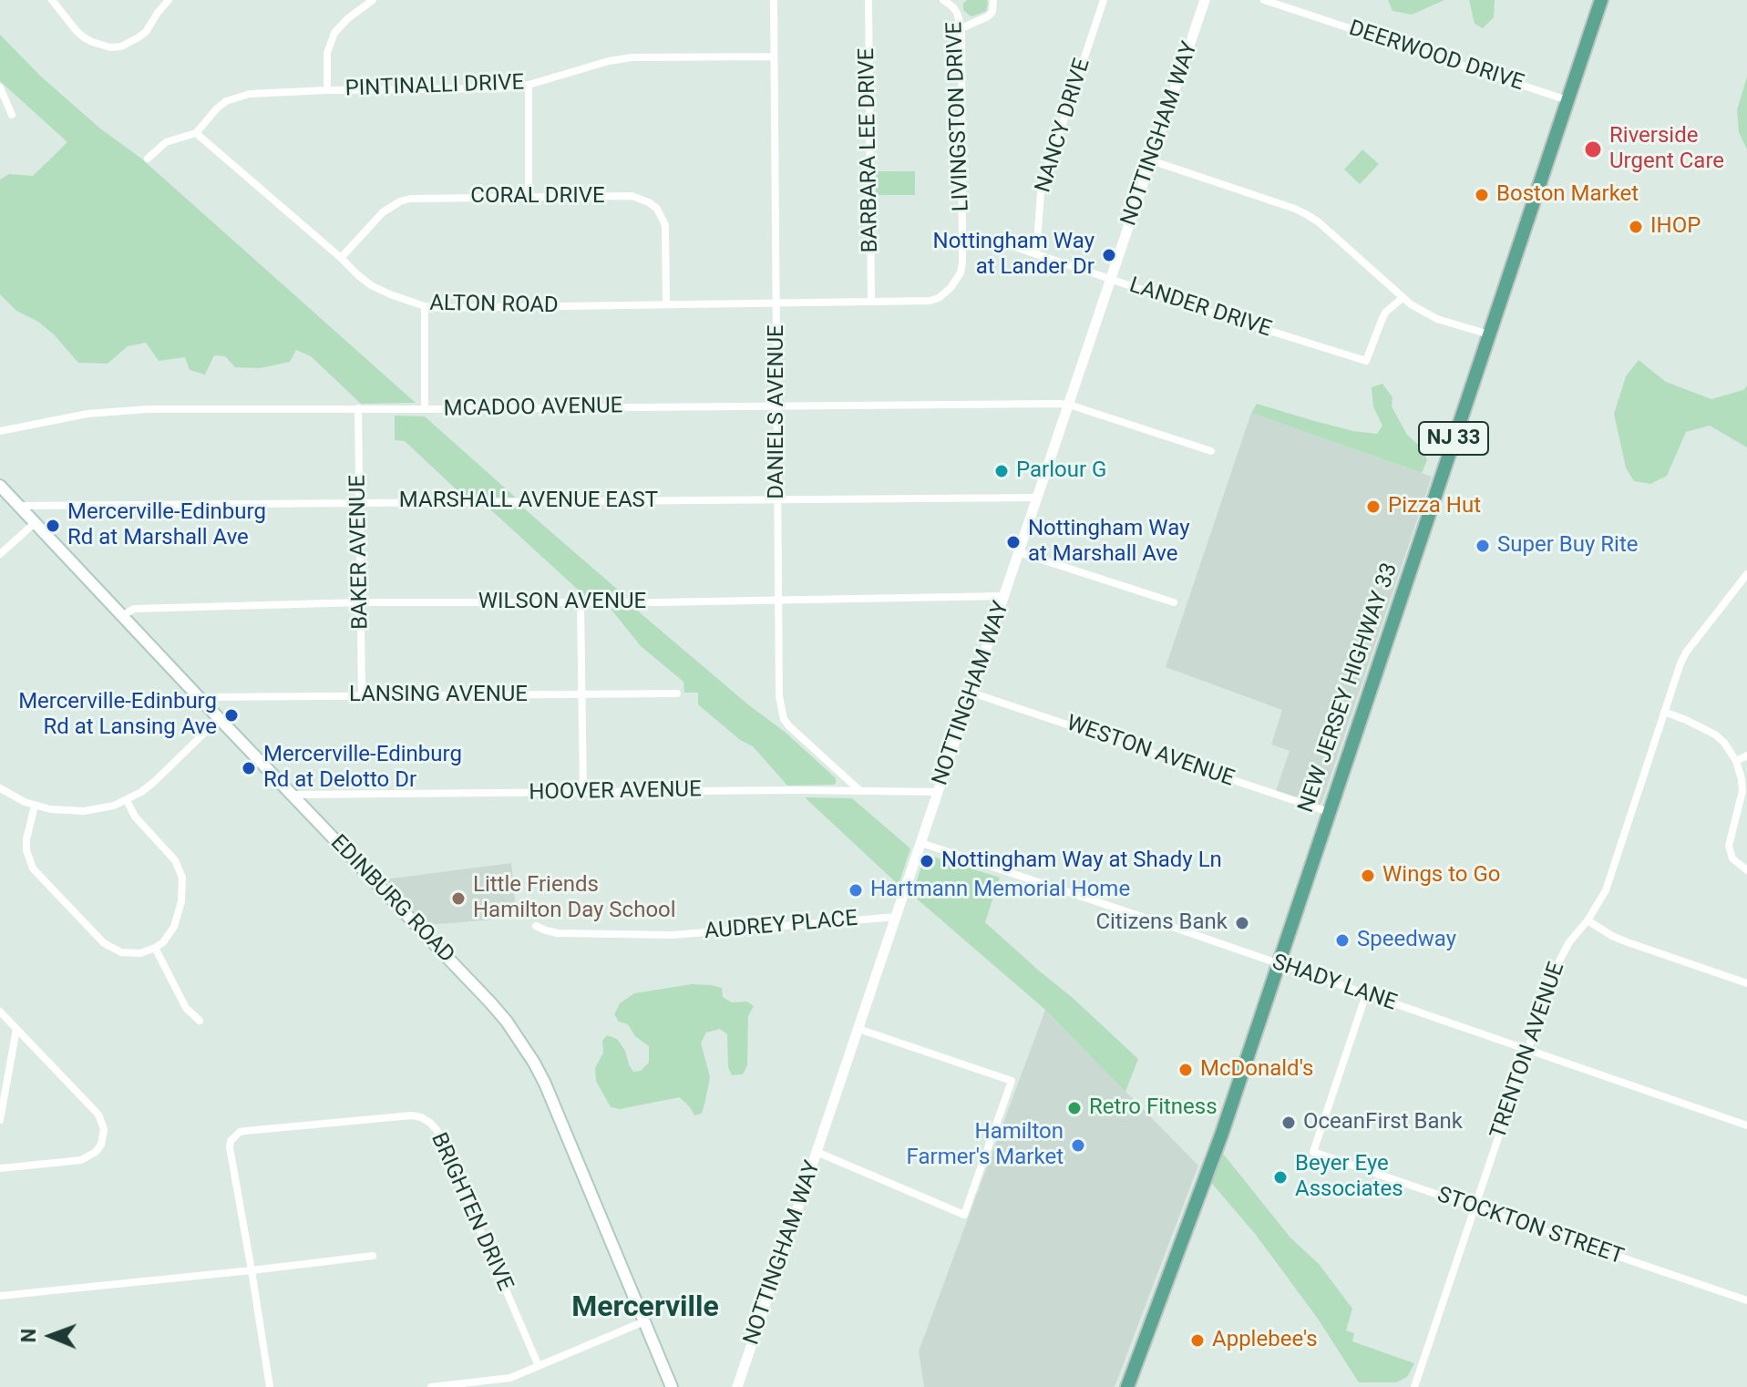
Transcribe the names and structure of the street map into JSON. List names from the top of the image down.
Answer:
{
  "streets": {
    "main road": ["NJ 33", "NEW JERSEY HIGHWAY 33", "EDINBURG ROAD"],
    "street": [
      "DEERWOOD DRIVE",
      "PINTINALLI DRIVE",
      "LIVINGSTON DRIVE",
      "NANCY DRIVE",
      "NOTTINGHAM WAY",
      "BARBARA LEE DRIVE",
      "CORAL DRIVE",
      "ALTON ROAD",
      "LANDER DRIVE",
      "MCADOO AVENUE",
      "DANIELS AVENUE",
      "MARSHALL AVENUE EAST",
      "BAKER AVENUE",
      "WILSON AVENUE",
      "LANSING AVENUE",
      "WESTON AVENUE",
      "HOOVER AVENUE",
      "AUDREY PLACE",
      "SHADY LANE",
      "TRENTON AVENUE",
      "BRIGHTEN DRIVE",
      "STOCKTON STREET"
    ]
  },
  "crossings": [
    ["DEERWOOD DRIVE", "NEW JERSEY HIGHWAY 33"],
    ["PINTINALLI DRIVE", "ALTON ROAD"],
    ["PINTINALLI DRIVE", "DANIELS AVENUE"],
    ["LIVINGSTON DRIVE", "BARBARA LEE DRIVE"],
    ["LIVINGSTON DRIVE", "ALTON ROAD"],
    ["LIVINGSTON DRIVE", "LANDER DRIVE"],
    ["NANCY DRIVE", "LANDER DRIVE"],
    ["NOTTINGHAM WAY", "LANDER DRIVE"],
    ["NOTTINGHAM WAY", "MCADOO AVENUE"],
    ["NOTTINGHAM WAY", "MARSHALL AVENUE EAST"],
    ["NOTTINGHAM WAY", "WILSON AVENUE"],
    ["NOTTINGHAM WAY", "WESTON AVENUE"],
    ["NOTTINGHAM WAY", "HOOVER AVENUE"],
    ["NOTTINGHAM WAY", "AUDREY PLACE"],
    ["NOTTINGHAM WAY", "SHADY LANE"],
    ["BARBARA LEE DRIVE", "ALTON ROAD"],
    ["CORAL DRIVE", "ALTON ROAD"],
    ["ALTON ROAD", "DANIELS AVENUE"],
    ["MCADOO AVENUE", "DANIELS AVENUE"],
    ["MCADOO AVENUE", "BAKER AVENUE"],
    ["DANIELS AVENUE", "MARSHALL AVENUE EAST"],
    ["DANIELS AVENUE", "WILSON AVENUE"],
    ["DANIELS AVENUE", "HOOVER AVENUE"],
    ["MARSHALL AVENUE EAST", "BAKER AVENUE"],
    ["MARSHALL AVENUE EAST", "EDINBURG ROAD"],
    ["BAKER AVENUE", "WILSON AVENUE"],
    ["BAKER AVENUE", "LANSING AVENUE"],
    ["WILSON AVENUE", "EDINBURG ROAD"],
    ["NEW JERSEY HIGHWAY 33", "WESTON AVENUE"],
    ["NEW JERSEY HIGHWAY 33", "SHADY LANE"],
    ["LANSING AVENUE", "EDINBURG ROAD"],
    ["HOOVER AVENUE", "EDINBURG ROAD"],
    ["SHADY LANE", "TRENTON AVENUE"],
    ["SHADY LANE", "STOCKTON STREET"],
    ["TRENTON AVENUE", "STOCKTON STREET"]
  ],
  "districts": ["Mercerville"],
  "places": [
    "Riverside Urgent Care",
    "Boston Market",
    "IHOP",
    "Nottingham Way at Lander Dr",
    "Parlour G",
    "Pizza Hut",
    "Mercerville-Edinburg Rd at Marshall Ave",
    "Nottingham Way at Marshall Ave",
    "Super Buy Rite",
    "Mercerville-Edinburg Rd at Lansing Ave",
    "Mercerville-Edinburg Rd at Delotto Dr",
    "Nottingham Way at Shady Ln",
    "Wings to Go",
    "Hartmann Memorial Home",
    "Little Friends Hamilton Day School",
    "Citizens Bank",
    "Speedway",
    "McDonald's",
    "Retro Fitness",
    "OceanFirst Bank",
    "Hamilton Farmer's Market",
    "Beyer Eye Associates",
    "Applebee's"
  ],
  "north": "left"
}
